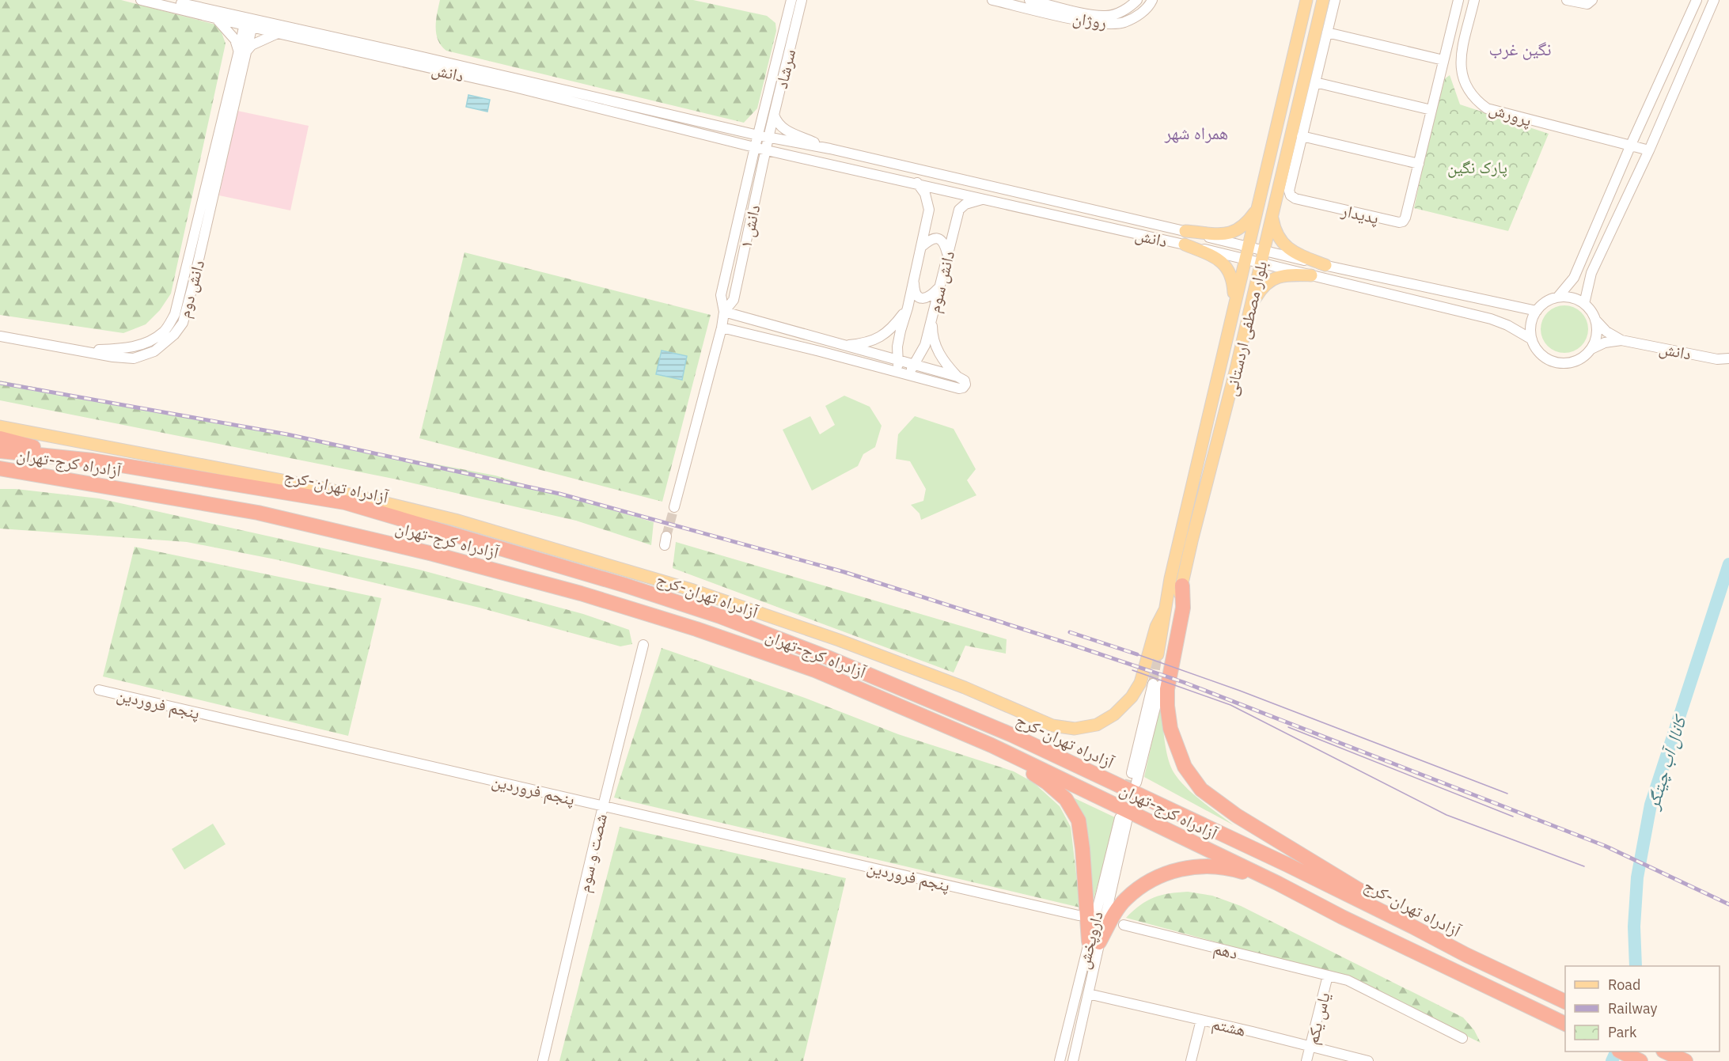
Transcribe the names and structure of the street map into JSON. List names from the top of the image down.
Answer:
{
  "streets": {
    "highway": ["آزادراه کرج-تهران", "آزادراه تهران-کرج"],
    "main road": ["بلوار مصطفی اردستانی"],
    "street": [
      "روژان",
      "سرشاد",
      "دانش",
      "پرورش",
      "پدیدار",
      "دانش ۱",
      "دانش سوم",
      "دانش دوم",
      "پنجم فروردین",
      "شصت و سوم",
      "داروپخش",
      "دهم",
      "یاس یکم",
      "هشتم"
    ]
  },
  "crossings": [
    ["سرشاد", "دانش"],
    ["سرشاد", "دانش ۱"],
    ["دانش", "دانش ۱"],
    ["دانش", "دانش سوم"],
    ["دانش", "دانش دوم"],
    ["دانش", "بلوار مصطفی اردستانی"],
    ["پنجم فروردین", "شصت و سوم"],
    ["داروپخش", "هشتم"],
    ["دهم", "یاس یکم"],
    ["یاس یکم", "هشتم"]
  ],
  "districts": ["نگین غرب", "همراه شهر"],
  "water": ["کانال آب چیتگر"],
  "parks": ["پارک نگین"],
  "legend": ["Road", "Railway", "Park"]
}
